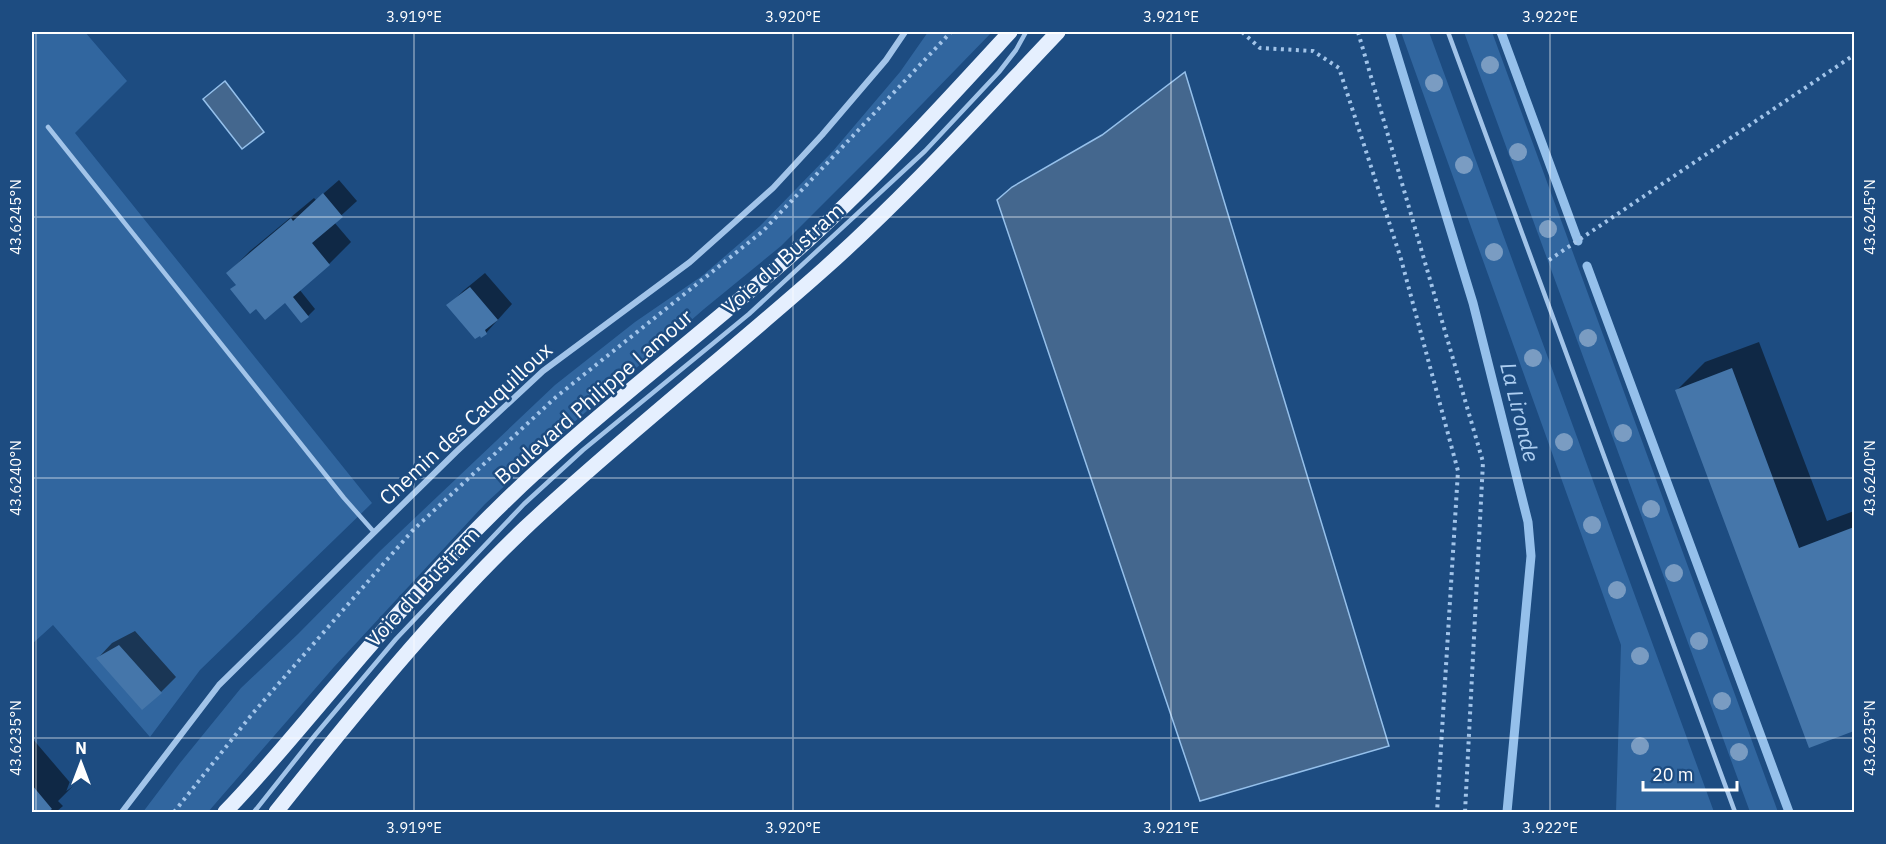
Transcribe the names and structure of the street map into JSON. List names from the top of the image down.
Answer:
{
  "streets": {
    "main road": ["Boulevard Philippe Lamour"],
    "street": ["Chemin des Cauquilloux"],
    "lane": ["Voie du Bustram"]
  },
  "water": ["La Lironde"],
  "scale_bar": "20 m",
  "north": "top",
  "coordinates": [
    "3.919°E",
    "3.920°E",
    "3.921°E",
    "3.922°E",
    "43.6245°N",
    "43.6240°N",
    "43.6235°N"
  ]
}
